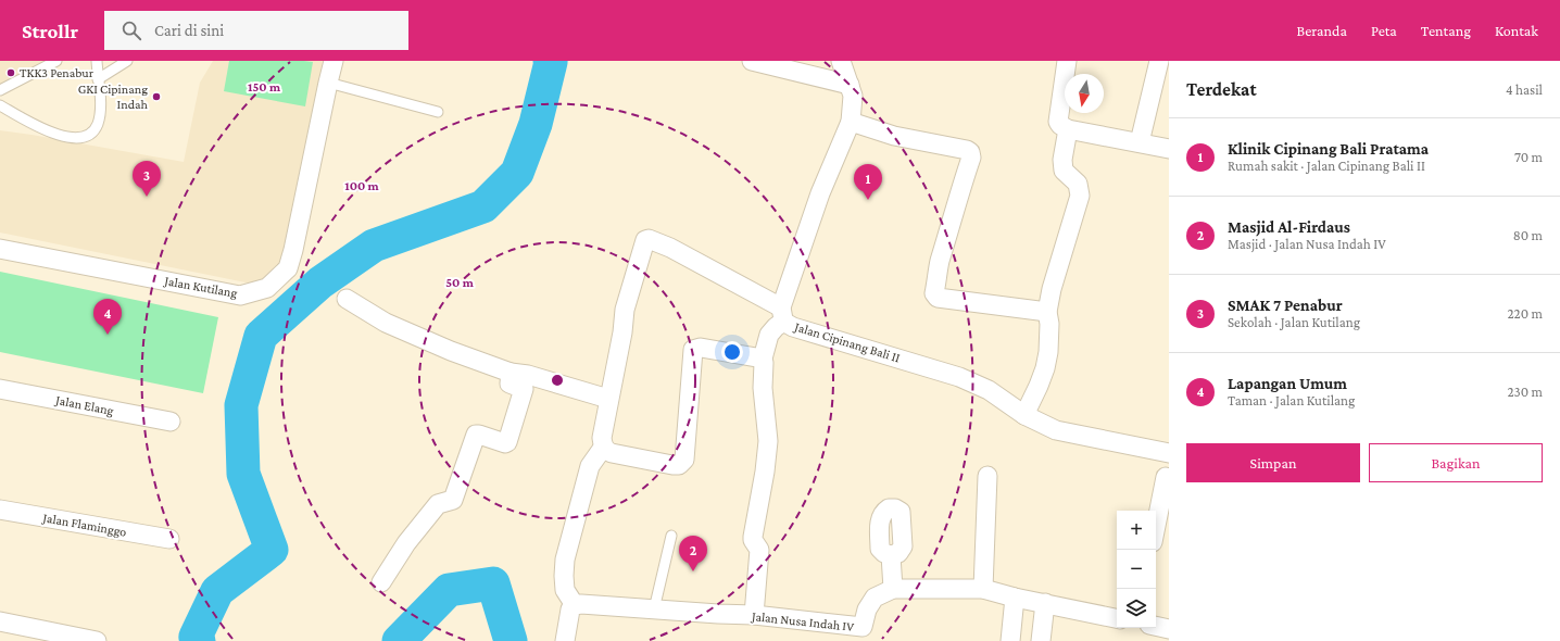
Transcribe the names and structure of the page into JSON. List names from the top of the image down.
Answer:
{
  "streets": {
    "street": [
      "Jalan Kutilang",
      "Jalan Cipinang Bali II",
      "Jalan Elang",
      "Jalan Flaminggo",
      "Jalan Nusa Indah IV"
    ]
  },
  "places": ["TKK3 Penabur", "GKI Cipinang Indah"],
  "north": "bottom",
  "page": {
    "header": "Strollr",
    "search": "Cari di sini",
    "nav": [
      "Beranda",
      "Peta",
      "Tentang",
      "Kontak"
    ],
    "heading": ["Terdekat", "4 hasil"],
    "list": [
      {
        "mark": "1",
        "name": "Klinik Cipinang Bali Pratama",
        "note": "Rumah sakit · Jalan Cipinang Bali II",
        "value": "70 m"
      },
      {
        "mark": "2",
        "name": "Masjid Al-Firdaus",
        "note": "Masjid · Jalan Nusa Indah IV",
        "value": "80 m"
      },
      {
        "mark": "3",
        "name": "SMAK 7 Penabur",
        "note": "Sekolah · Jalan Kutilang",
        "value": "220 m"
      },
      {
        "mark": "4",
        "name": "Lapangan Umum",
        "note": "Taman · Jalan Kutilang",
        "value": "230 m"
      }
    ],
    "pins": [
      "3",
      "1",
      "4",
      "2"
    ],
    "buttons": ["Simpan", "Bagikan"],
    "map_buttons": ["+", "−"]
  },
  "rings": ["150 m", "100 m", "50 m"]
}
